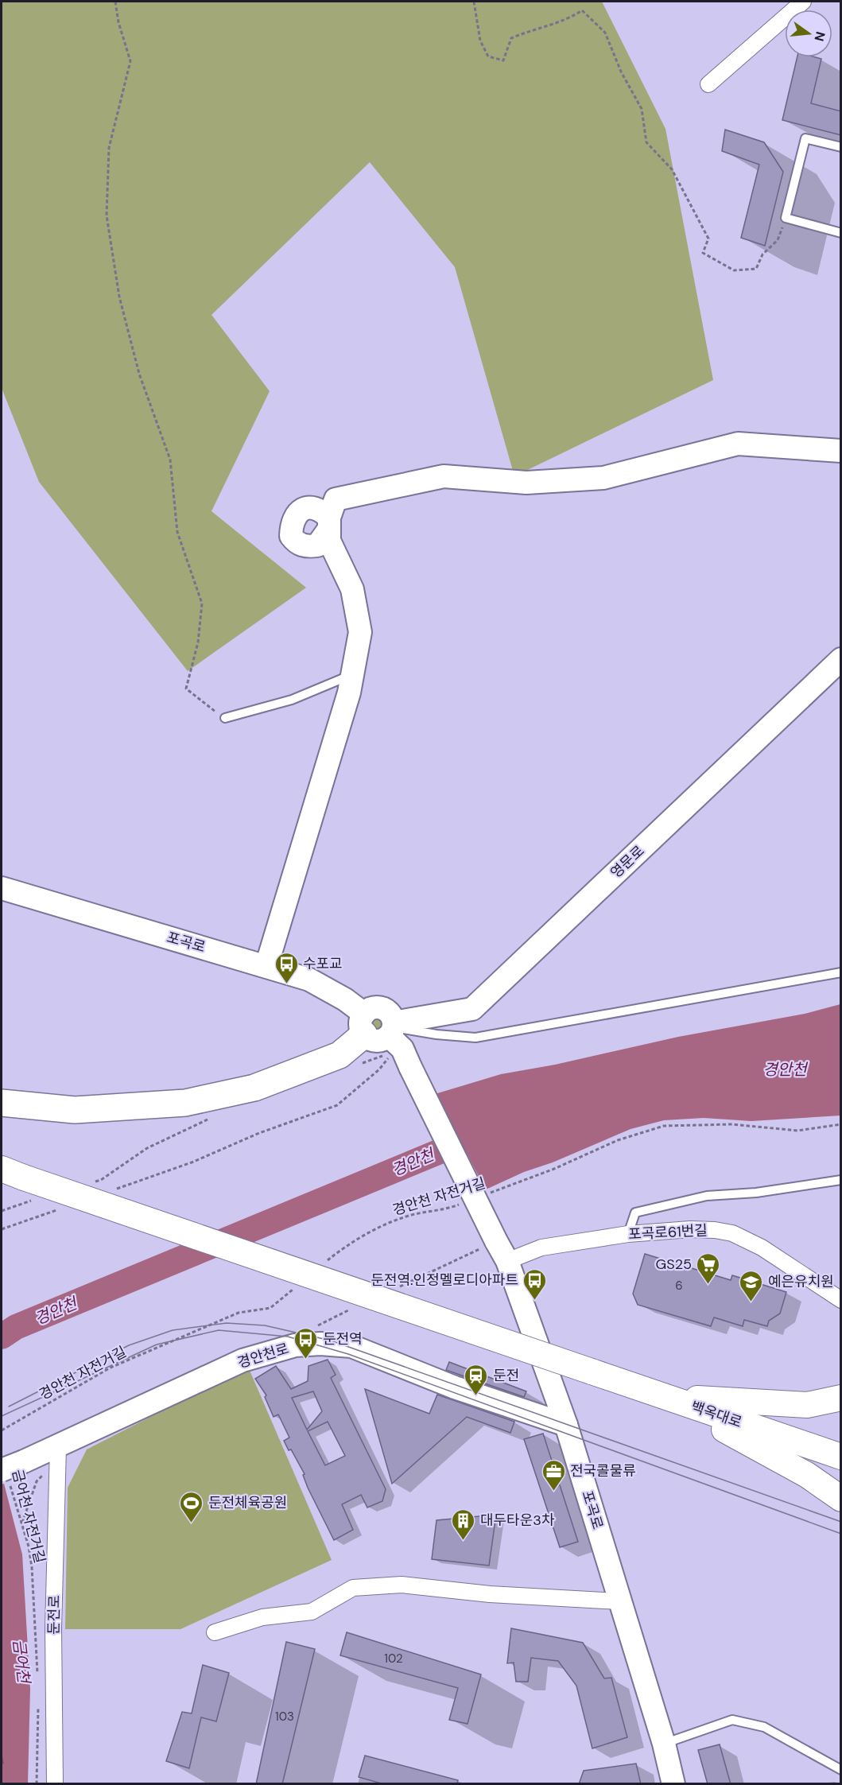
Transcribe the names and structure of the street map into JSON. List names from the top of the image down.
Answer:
{
  "streets": {
    "main road": ["백옥대로"],
    "street": [
      "영문로",
      "포곡로",
      "포곡로61번길",
      "경안천로",
      "둔전로"
    ],
    "path": ["경안천 자전거길", "금어천 자전거길"]
  },
  "crossings": [
    ["영문로", "포곡로"],
    ["포곡로", "포곡로61번길"],
    ["포곡로", "경안천로"],
    ["경안천로", "금어천 자전거길"],
    ["경안천로", "둔전로"]
  ],
  "water": ["경안천", "금어천"],
  "places": {
    "bus stop": ["수포교", "둔전역.인정멜로디아파트", "둔전역"],
    "supermarket": ["GS25"],
    "school or university": ["예은유치원"],
    "station": ["둔전"],
    "office": ["전국콜물류"],
    "sports": ["둔전체육공원"],
    "building": ["대두타운3차"]
  },
  "house_numbers": ["6", "102", "103"],
  "north": "right"
}
